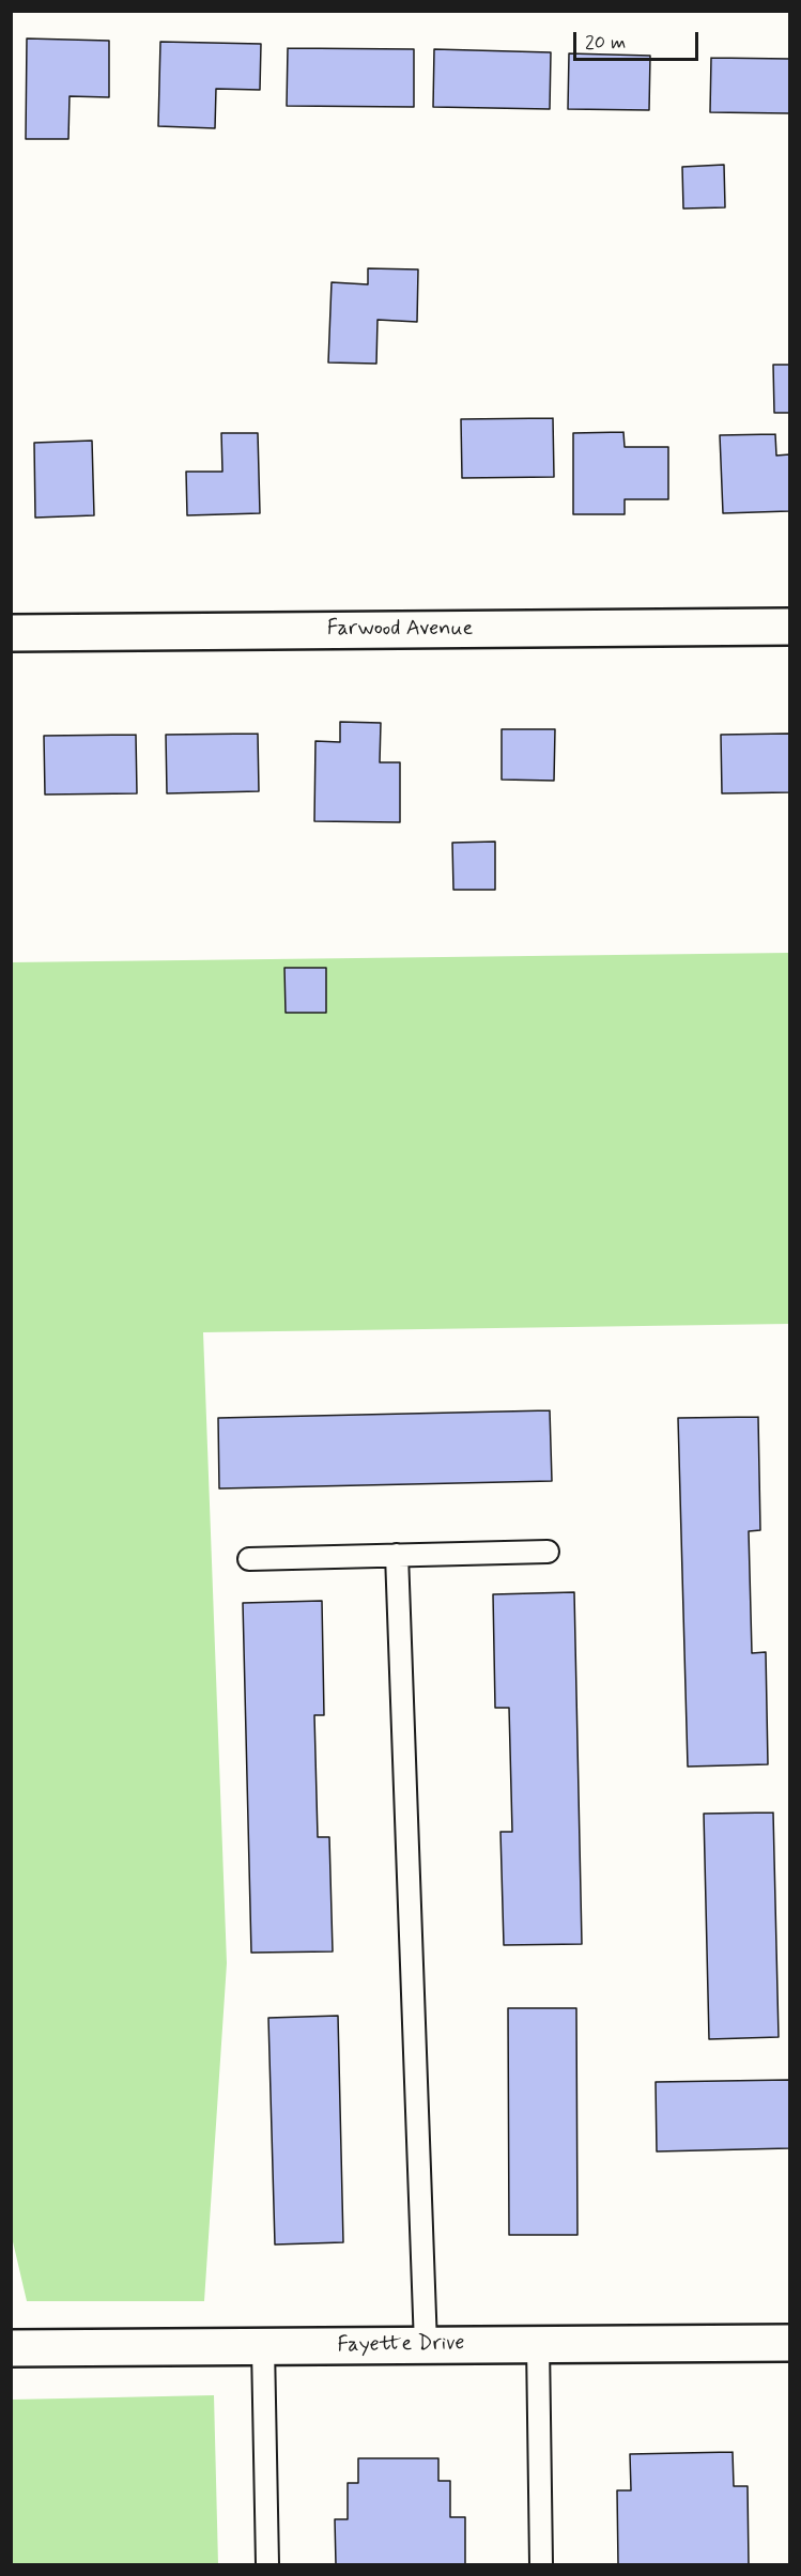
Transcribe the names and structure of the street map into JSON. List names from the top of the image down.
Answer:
{
  "streets": {
    "street": ["Farwood Avenue", "Fayette Drive"]
  },
  "scale_bar": "20 m"
}
